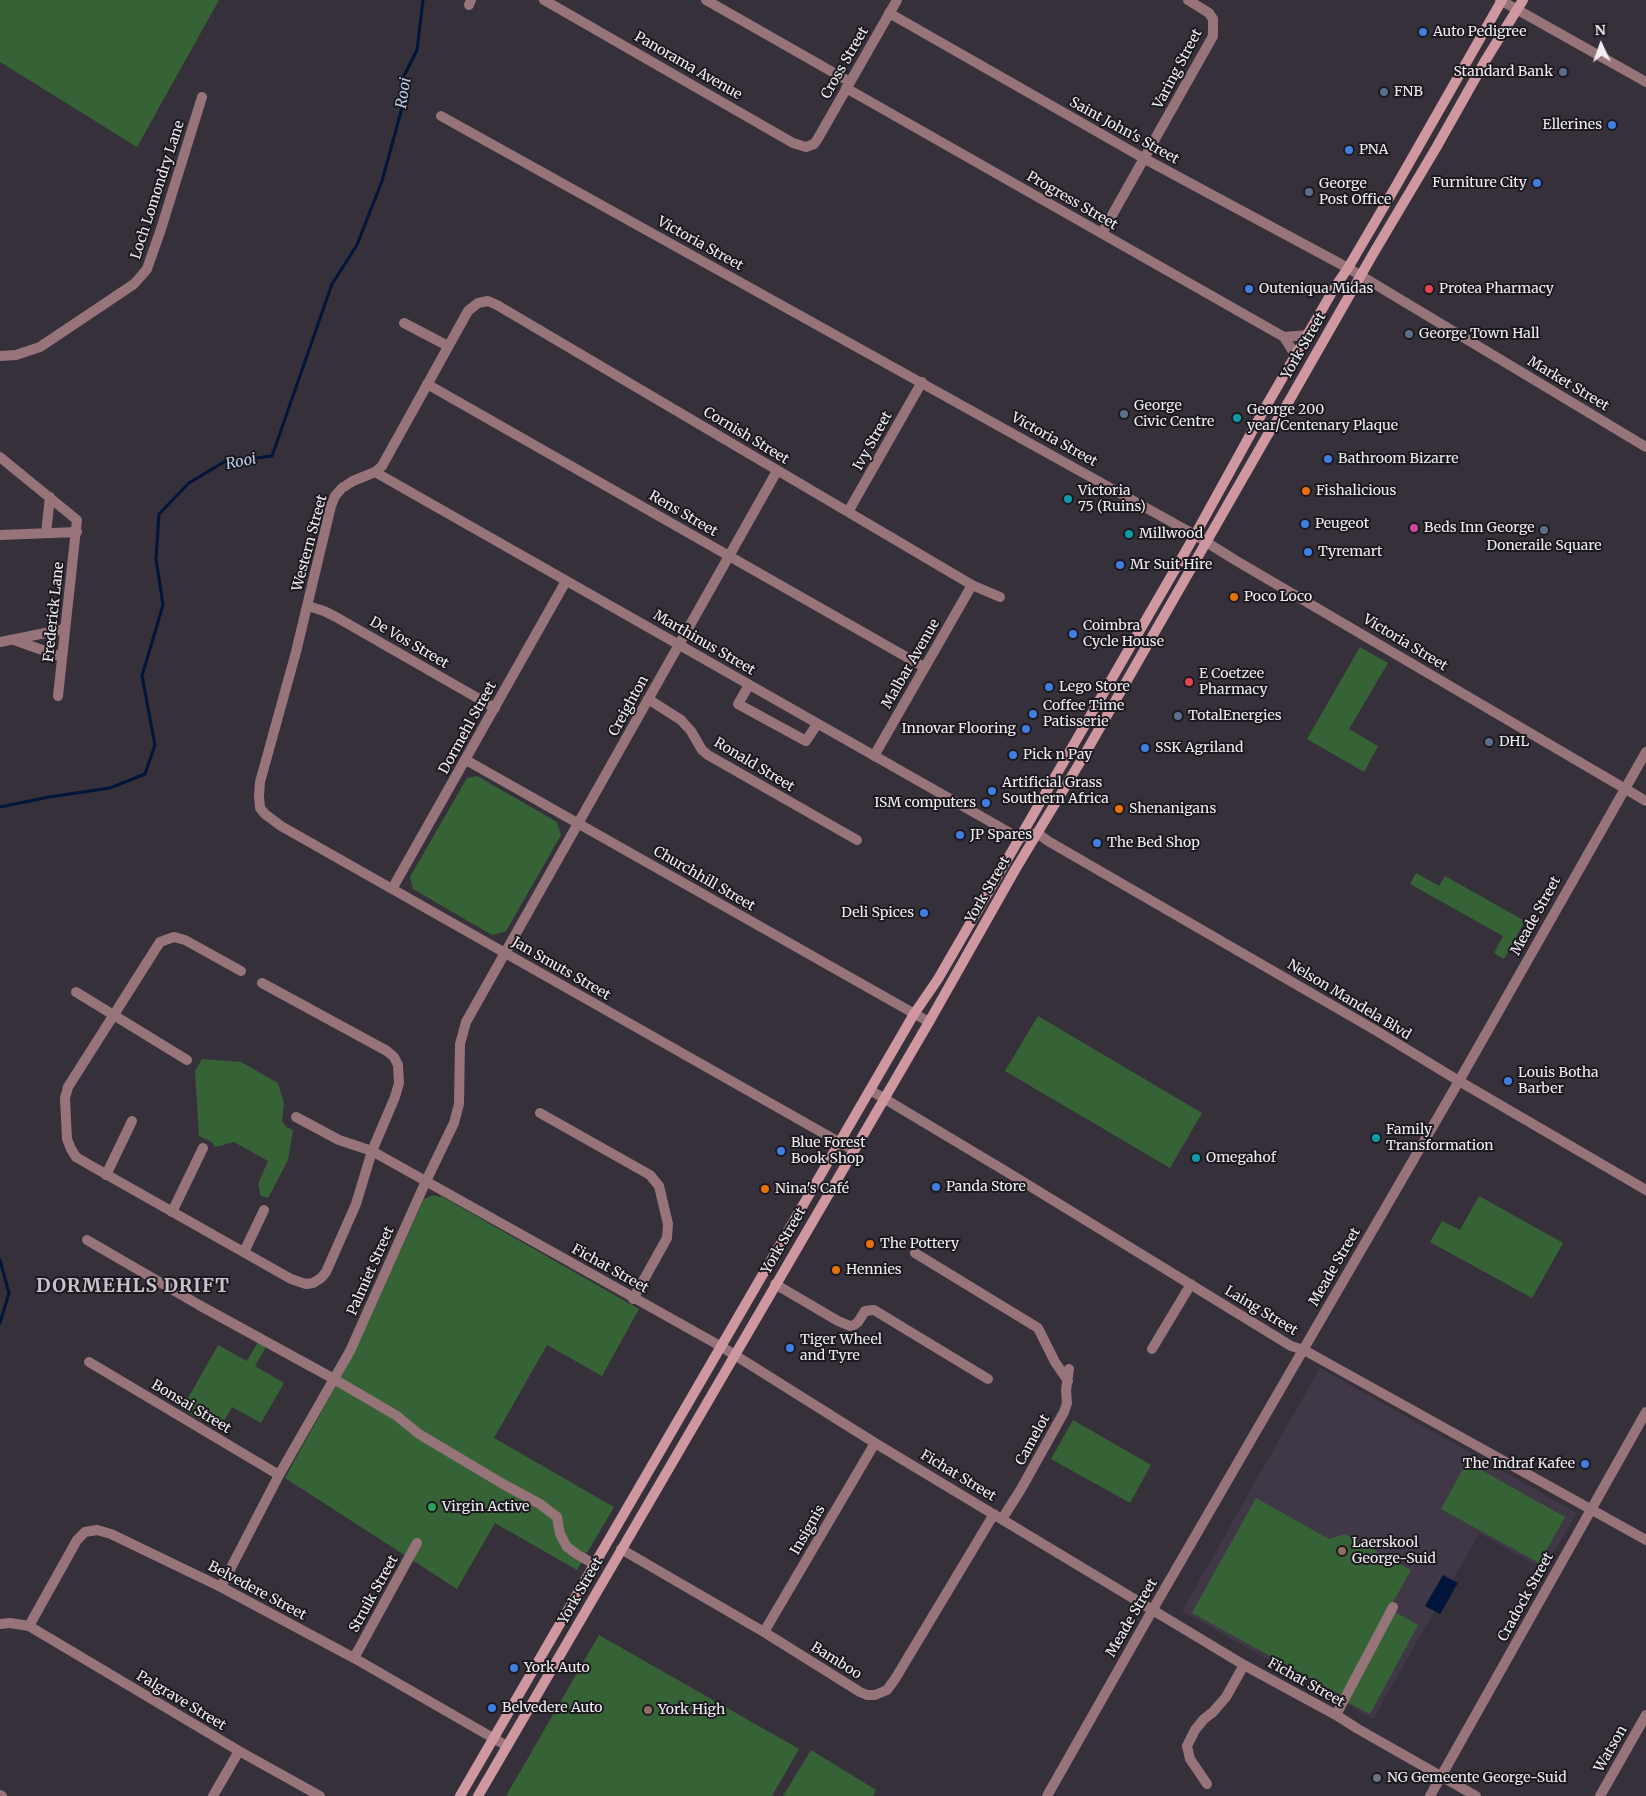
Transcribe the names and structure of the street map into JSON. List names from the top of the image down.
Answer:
{
  "streets": {
    "main road": ["York Street"],
    "street": [
      "Cross Street",
      "Panorama Avenue",
      "Varing Street",
      "Saint John's Street",
      "Loch Lomondry Lane",
      "Progress Street",
      "Victoria Street",
      "Market Street",
      "Cornish Street",
      "Ivy Street",
      "Rens Street",
      "Western Street",
      "Frederick Lane",
      "De Vos Street",
      "Marthinus Street",
      "Malbar Avenue",
      "Creighton",
      "Dormehl Street",
      "Ronald Street",
      "Churchhill Street",
      "Meade Street",
      "Jan Smuts Street",
      "Nelson Mandela Blvd",
      "Fichat Street",
      "Palmiet Street",
      "Laing Street",
      "Bonsai Street",
      "Camelot",
      "Insignis",
      "Belvedere Street",
      "Struik Street",
      "Cradock Street",
      "Bamboo",
      "Palgrave Street",
      "Watson"
    ]
  },
  "crossings": [
    ["Cross Street", "Panorama Avenue"],
    ["Cross Street", "Saint John's Street"],
    ["Cross Street", "Progress Street"],
    ["Varing Street", "Saint John's Street"],
    ["Varing Street", "Progress Street"],
    ["Saint John's Street", "York Street"],
    ["Saint John's Street", "Market Street"],
    ["Progress Street", "York Street"],
    ["Victoria Street", "York Street"],
    ["Victoria Street", "Ivy Street"],
    ["Victoria Street", "Meade Street"],
    ["York Street", "Market Street"],
    ["York Street", "Marthinus Street"],
    ["York Street", "Churchhill Street"],
    ["York Street", "Jan Smuts Street"],
    ["York Street", "Nelson Mandela Blvd"],
    ["York Street", "Fichat Street"],
    ["York Street", "Laing Street"],
    ["York Street", "Belvedere Street"],
    ["York Street", "Bamboo"],
    ["Cornish Street", "Ivy Street"],
    ["Cornish Street", "Western Street"],
    ["Cornish Street", "Malbar Avenue"],
    ["Cornish Street", "Creighton"],
    ["Rens Street", "Western Street"],
    ["Rens Street", "Malbar Avenue"],
    ["Rens Street", "Creighton"],
    ["Western Street", "De Vos Street"],
    ["Western Street", "Marthinus Street"],
    ["Western Street", "Jan Smuts Street"],
    ["De Vos Street", "Dormehl Street"],
    ["Marthinus Street", "Malbar Avenue"],
    ["Marthinus Street", "Creighton"],
    ["Marthinus Street", "Dormehl Street"],
    ["Creighton", "Ronald Street"],
    ["Creighton", "Churchhill Street"],
    ["Creighton", "Jan Smuts Street"],
    ["Creighton", "Palmiet Street"],
    ["Dormehl Street", "Churchhill Street"],
    ["Dormehl Street", "Jan Smuts Street"],
    ["Meade Street", "Nelson Mandela Blvd"],
    ["Meade Street", "Fichat Street"],
    ["Meade Street", "Laing Street"],
    ["Jan Smuts Street", "Palmiet Street"],
    ["Fichat Street", "Palmiet Street"],
    ["Fichat Street", "Camelot"],
    ["Fichat Street", "Insignis"],
    ["Fichat Street", "Cradock Street"],
    ["Fichat Street", "Bamboo"],
    ["Palmiet Street", "Bonsai Street"],
    ["Palmiet Street", "Belvedere Street"],
    ["Laing Street", "Cradock Street"],
    ["Camelot", "Bamboo"],
    ["Insignis", "Bamboo"],
    ["Belvedere Street", "Struik Street"],
    ["Belvedere Street", "Palgrave Street"]
  ],
  "districts": ["DORMEHLS DRIFT"],
  "water": ["Rooi"],
  "places": [
    "Auto Pedigree",
    "Standard Bank",
    "FNB",
    "Ellerines",
    "PNA",
    "Furniture City",
    "George Post Office",
    "Outeniqua Midas",
    "Protea Pharmacy",
    "George Town Hall",
    "George Civic Centre",
    "George 200 year/Centenary Plaque",
    "Bathroom Bizarre",
    "Fishalicious",
    "Victoria 75 (Ruins)",
    "Peugeot",
    "Beds Inn George",
    "Doneraile Square",
    "Millwood",
    "Tyremart",
    "Mr Suit Hire",
    "Poco Loco",
    "Coimbra Cycle House",
    "E Coetzee Pharmacy",
    "Lego Store",
    "Coffee Time Patisserie",
    "TotalEnergies",
    "Innovar Flooring",
    "DHL",
    "SSK Agriland",
    "Pick n Pay",
    "Artificial Grass Southern Africa",
    "ISM computers",
    "Shenanigans",
    "JP Spares",
    "The Bed Shop",
    "Deli Spices",
    "Louis Botha Barber",
    "Family Transformation",
    "Blue Forest Book Shop",
    "Omegahof",
    "Panda Store",
    "Nina's Café",
    "The Pottery",
    "Hennies",
    "Tiger Wheel and Tyre",
    "The Indraf Kafee",
    "Virgin Active",
    "Laerskool George-Suid",
    "York Auto",
    "Belvedere Auto",
    "York High",
    "NG Gemeente George-Suid"
  ],
  "north": "top"
}
